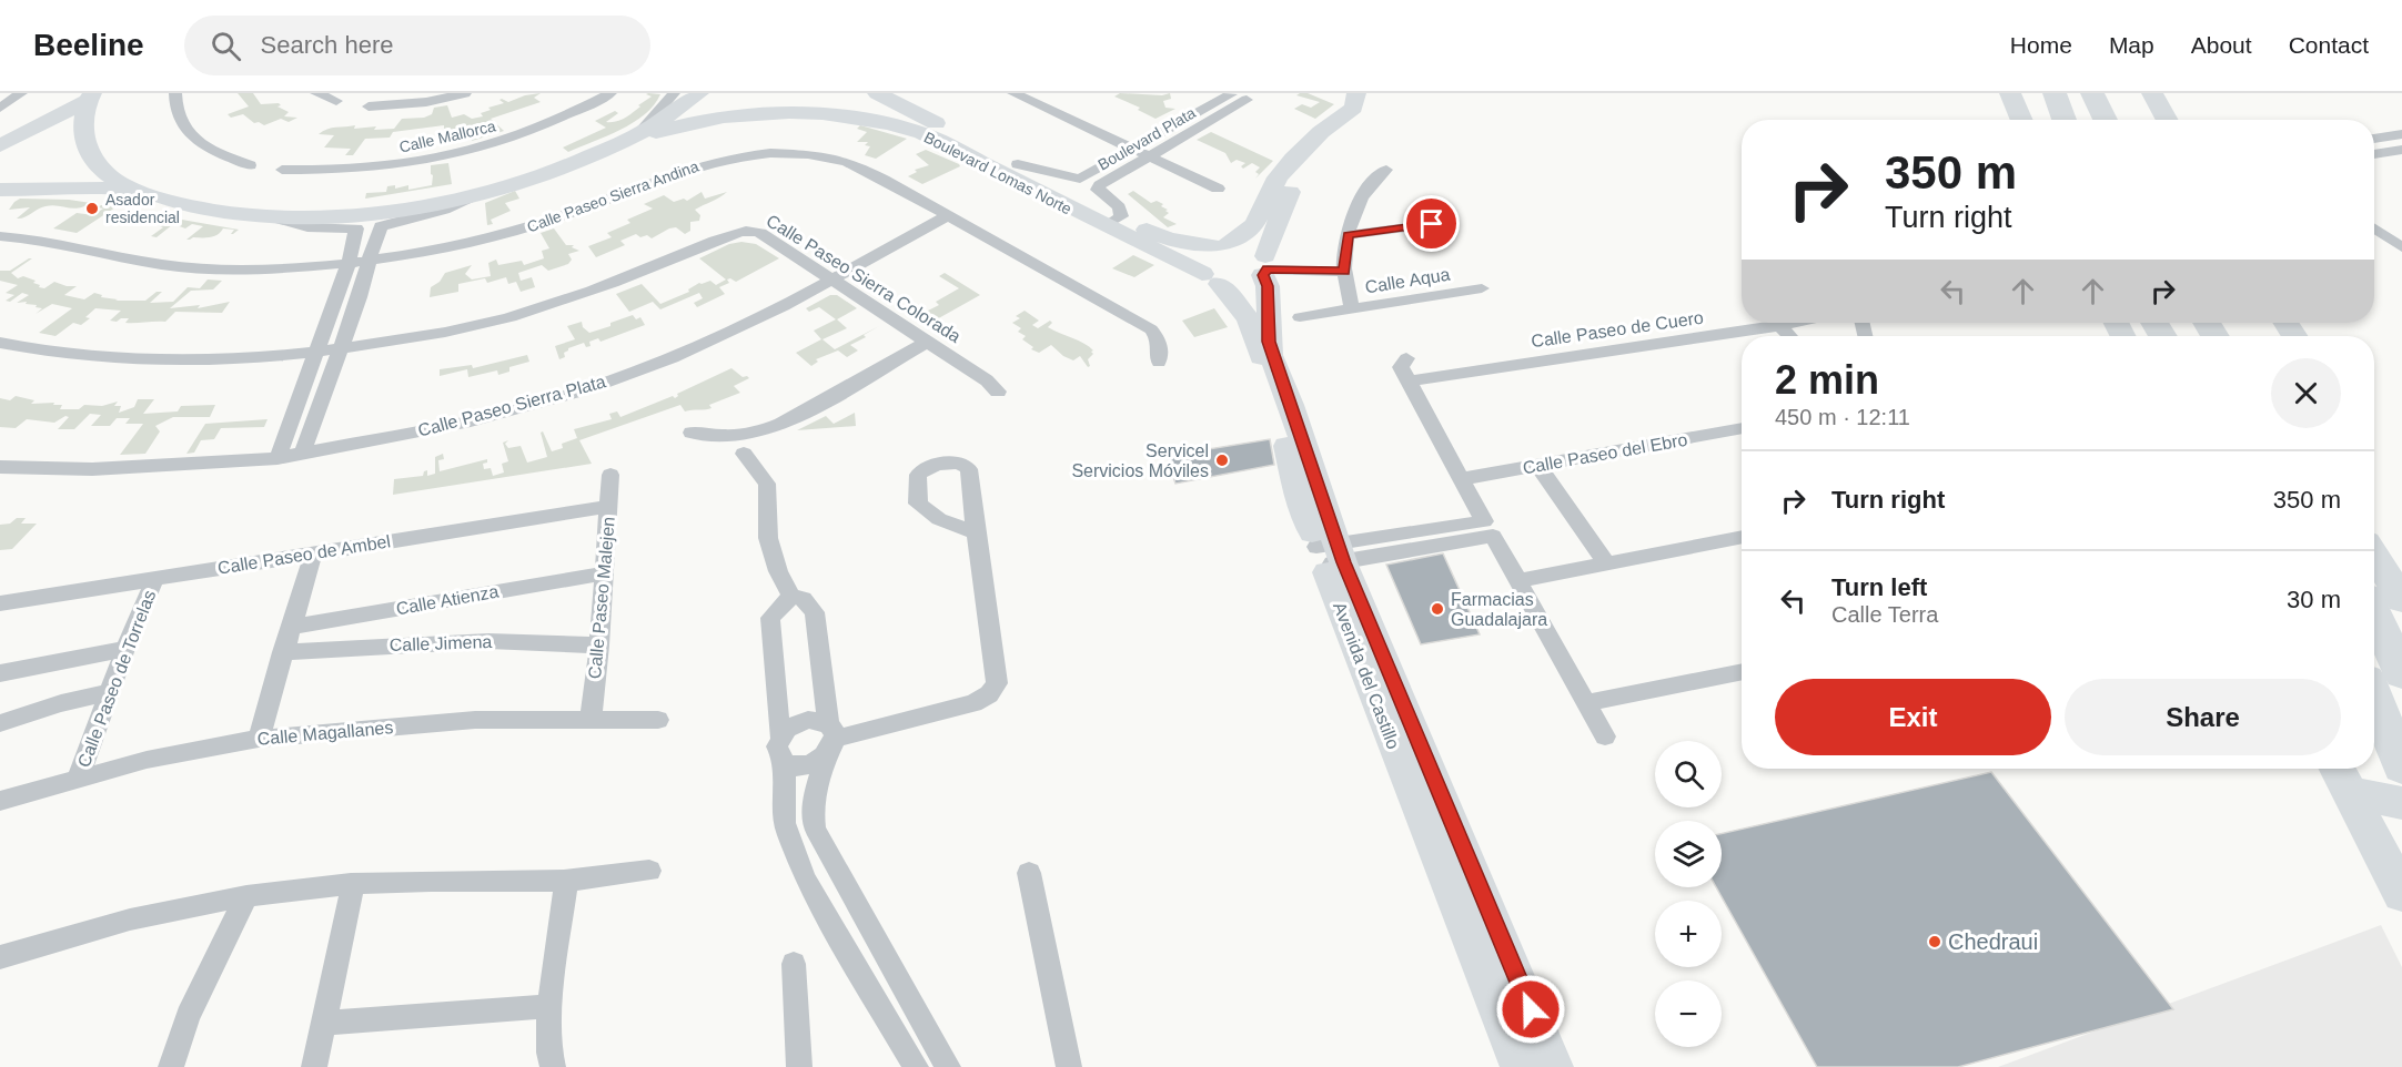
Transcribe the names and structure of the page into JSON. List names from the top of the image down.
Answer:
{
  "streets": {
    "street": [
      "Calle Mallorca",
      "Boulevard Plata",
      "Boulevard Lomas Norte",
      "Calle Paseo Sierra Andina",
      "Calle Paseo Sierra Colorada",
      "Calle Aqua",
      "Calle Paseo de Cuero",
      "Calle Paseo Sierra Plata",
      "Calle Paseo del Ebro",
      "Calle Paseo de Ambel",
      "Calle Paseo Malejen",
      "Calle Atienza",
      "Calle Jimena",
      "Avenida del Castillo",
      "Calle Paseo de Torrelas",
      "Calle Magallanes"
    ]
  },
  "crossings": [
    ["Boulevard Plata", "Boulevard Lomas Norte"],
    ["Boulevard Lomas Norte", "Avenida del Castillo"],
    ["Calle Paseo Sierra Andina", "Calle Paseo Sierra Plata"],
    ["Calle Paseo Sierra Colorada", "Calle Paseo Sierra Plata"],
    ["Calle Paseo de Ambel", "Calle Paseo Malejen"],
    ["Calle Paseo de Ambel", "Calle Paseo de Torrelas"],
    ["Calle Paseo Malejen", "Calle Atienza"],
    ["Calle Paseo Malejen", "Calle Jimena"],
    ["Calle Paseo Malejen", "Calle Magallanes"],
    ["Calle Paseo de Torrelas", "Calle Magallanes"]
  ],
  "places": [
    "Asador residencial",
    "Servicel Servicios Móviles",
    "Farmacias Guadalajara",
    "Chedraui"
  ],
  "page": {
    "header": "Beeline",
    "search": "Search here",
    "nav": [
      "Home",
      "Map",
      "About",
      "Contact"
    ],
    "turn": ["350 m", "Turn right"],
    "heading": ["2 min", "450 m · 12:11"],
    "list": [
      {
        "name": "Turn right",
        "value": "350 m"
      },
      {
        "name": "Turn left",
        "note": "Calle Terra",
        "value": "30 m"
      }
    ],
    "buttons": ["Exit", "Share"],
    "map_buttons": ["+", "−"]
  }
}
